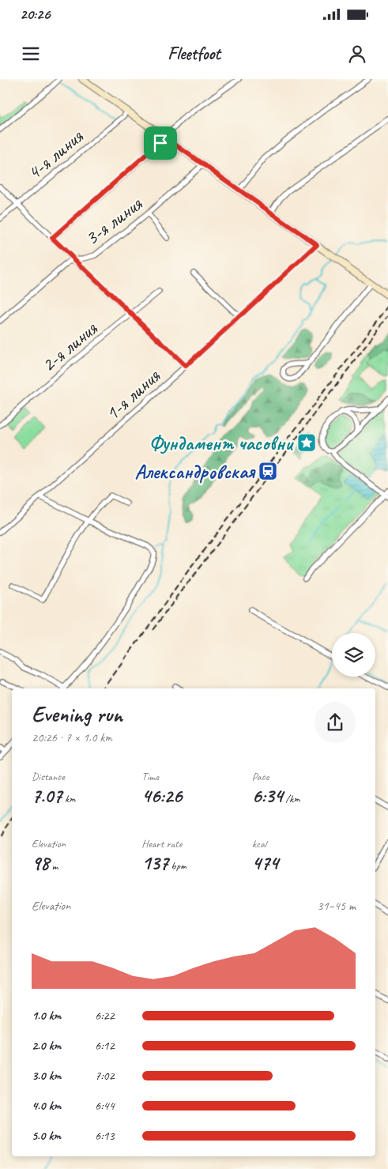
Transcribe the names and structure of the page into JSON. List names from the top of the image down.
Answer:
{
  "streets": {
    "street": [
      "4-я линия",
      "3-я линия",
      "2-я линия",
      "1-я линия"
    ]
  },
  "places": {
    "place": ["Фундамент часовни"],
    "station": ["Александровская"]
  },
  "page": {
    "status": "20:26",
    "header": "Fleetfoot",
    "heading": ["Evening run", "20:26 · 7 × 1.0 km"],
    "stats": [
      ["Distance", "7.07 km"],
      ["Time", "46:26"],
      ["Pace", "6:34 /km"],
      ["Elevation", "98 m"],
      ["Heart rate", "137 bpm"],
      ["kcal", "474"]
    ],
    "chart": ["Elevation", "31–45 m"],
    "list": [
      {
        "name": "1.0 km",
        "note": "6:22"
      },
      {
        "name": "2.0 km",
        "note": "6:12"
      },
      {
        "name": "3.0 km",
        "note": "7:02"
      },
      {
        "name": "4.0 km",
        "note": "6:44"
      },
      {
        "name": "5.0 km",
        "note": "6:13"
      }
    ]
  }
}
